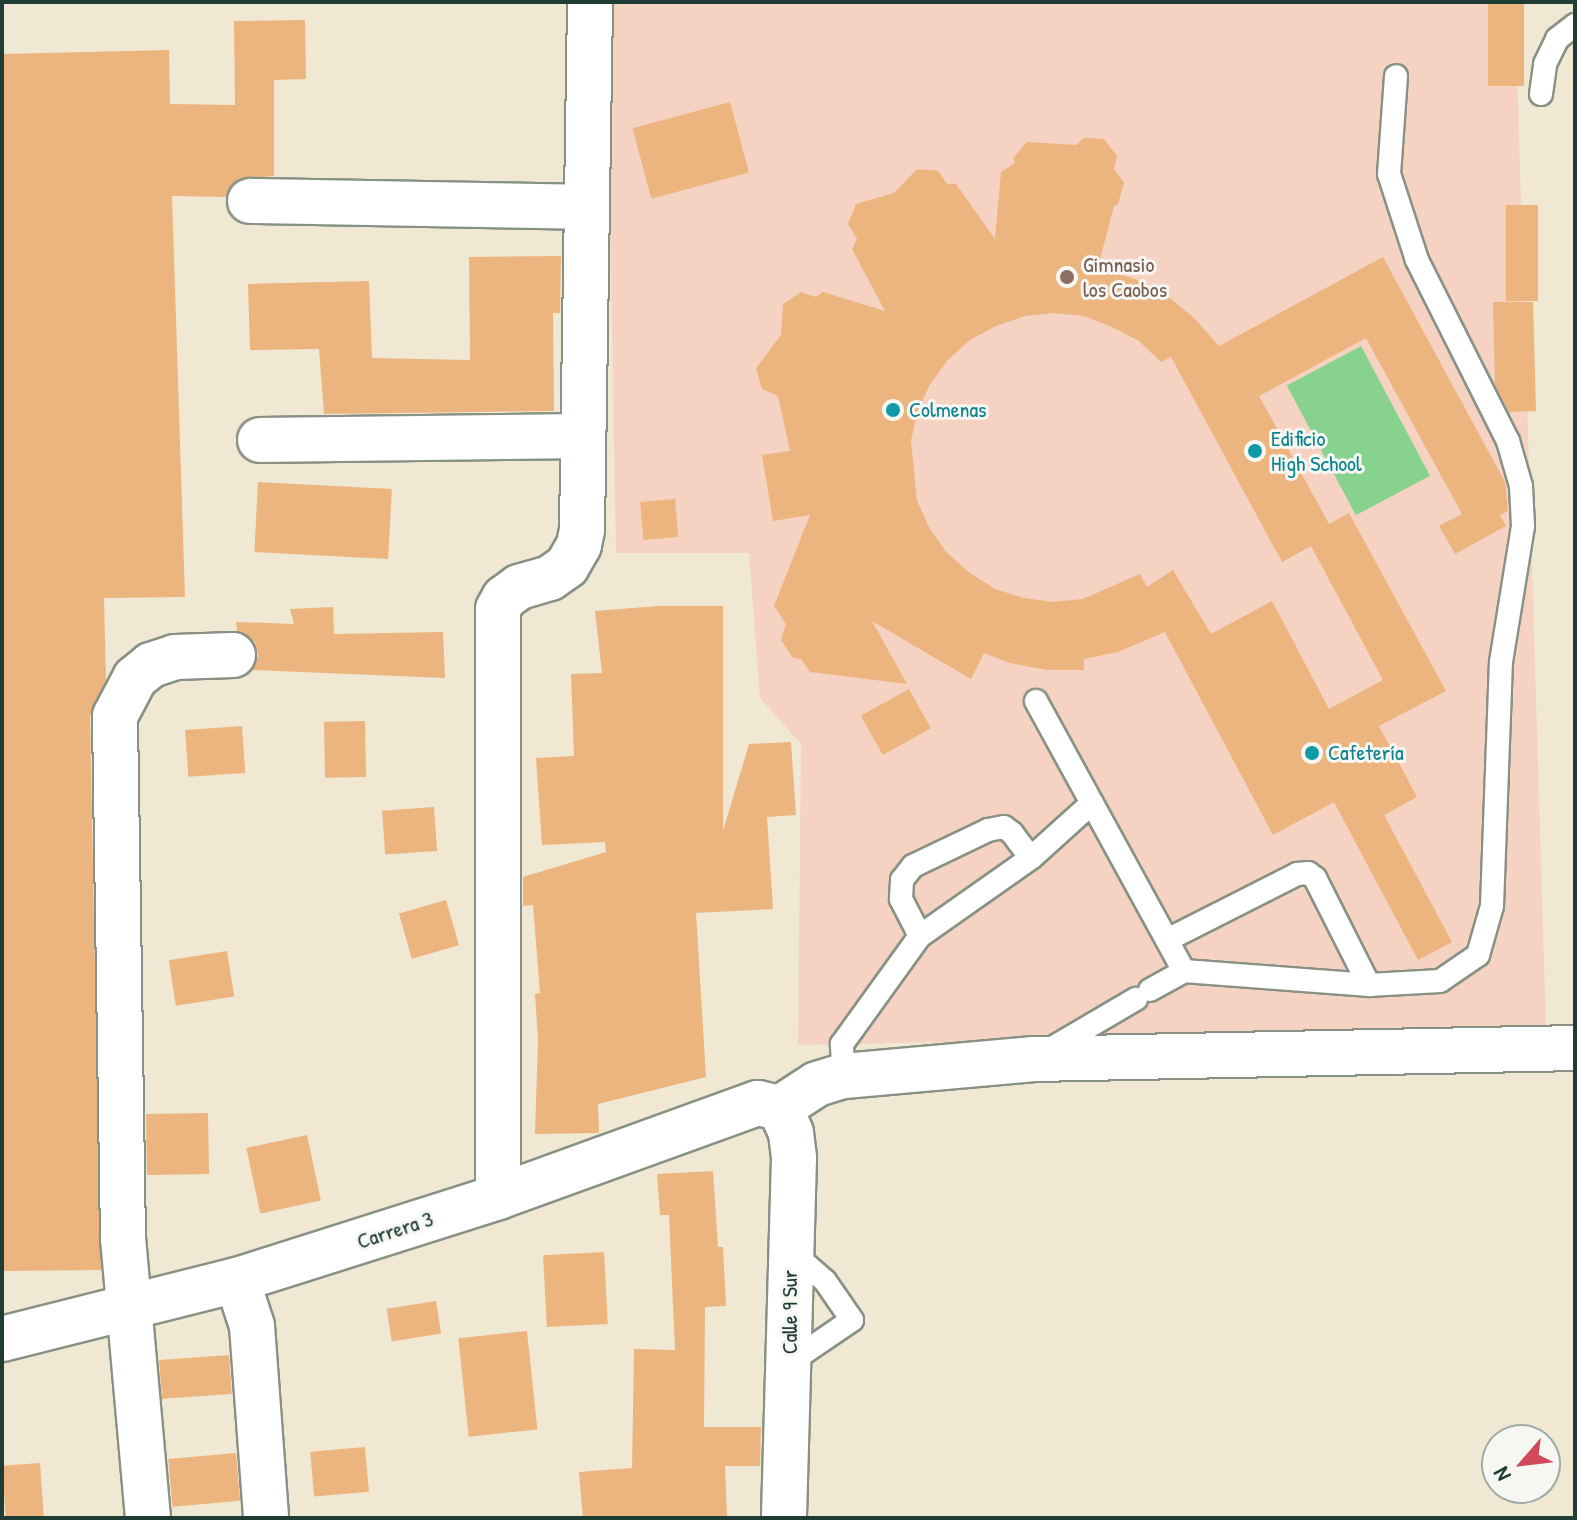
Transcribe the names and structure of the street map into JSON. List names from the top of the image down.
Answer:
{
  "streets": {
    "street": ["Carrera 3", "Calle 9 Sur"]
  },
  "crossings": [
    ["Carrera 3", "Calle 9 Sur"]
  ],
  "places": [
    "Gimnasio los Caobos",
    "Colmenas",
    "Edificio High School",
    "Cafetería"
  ],
  "north": "bottom left"
}
